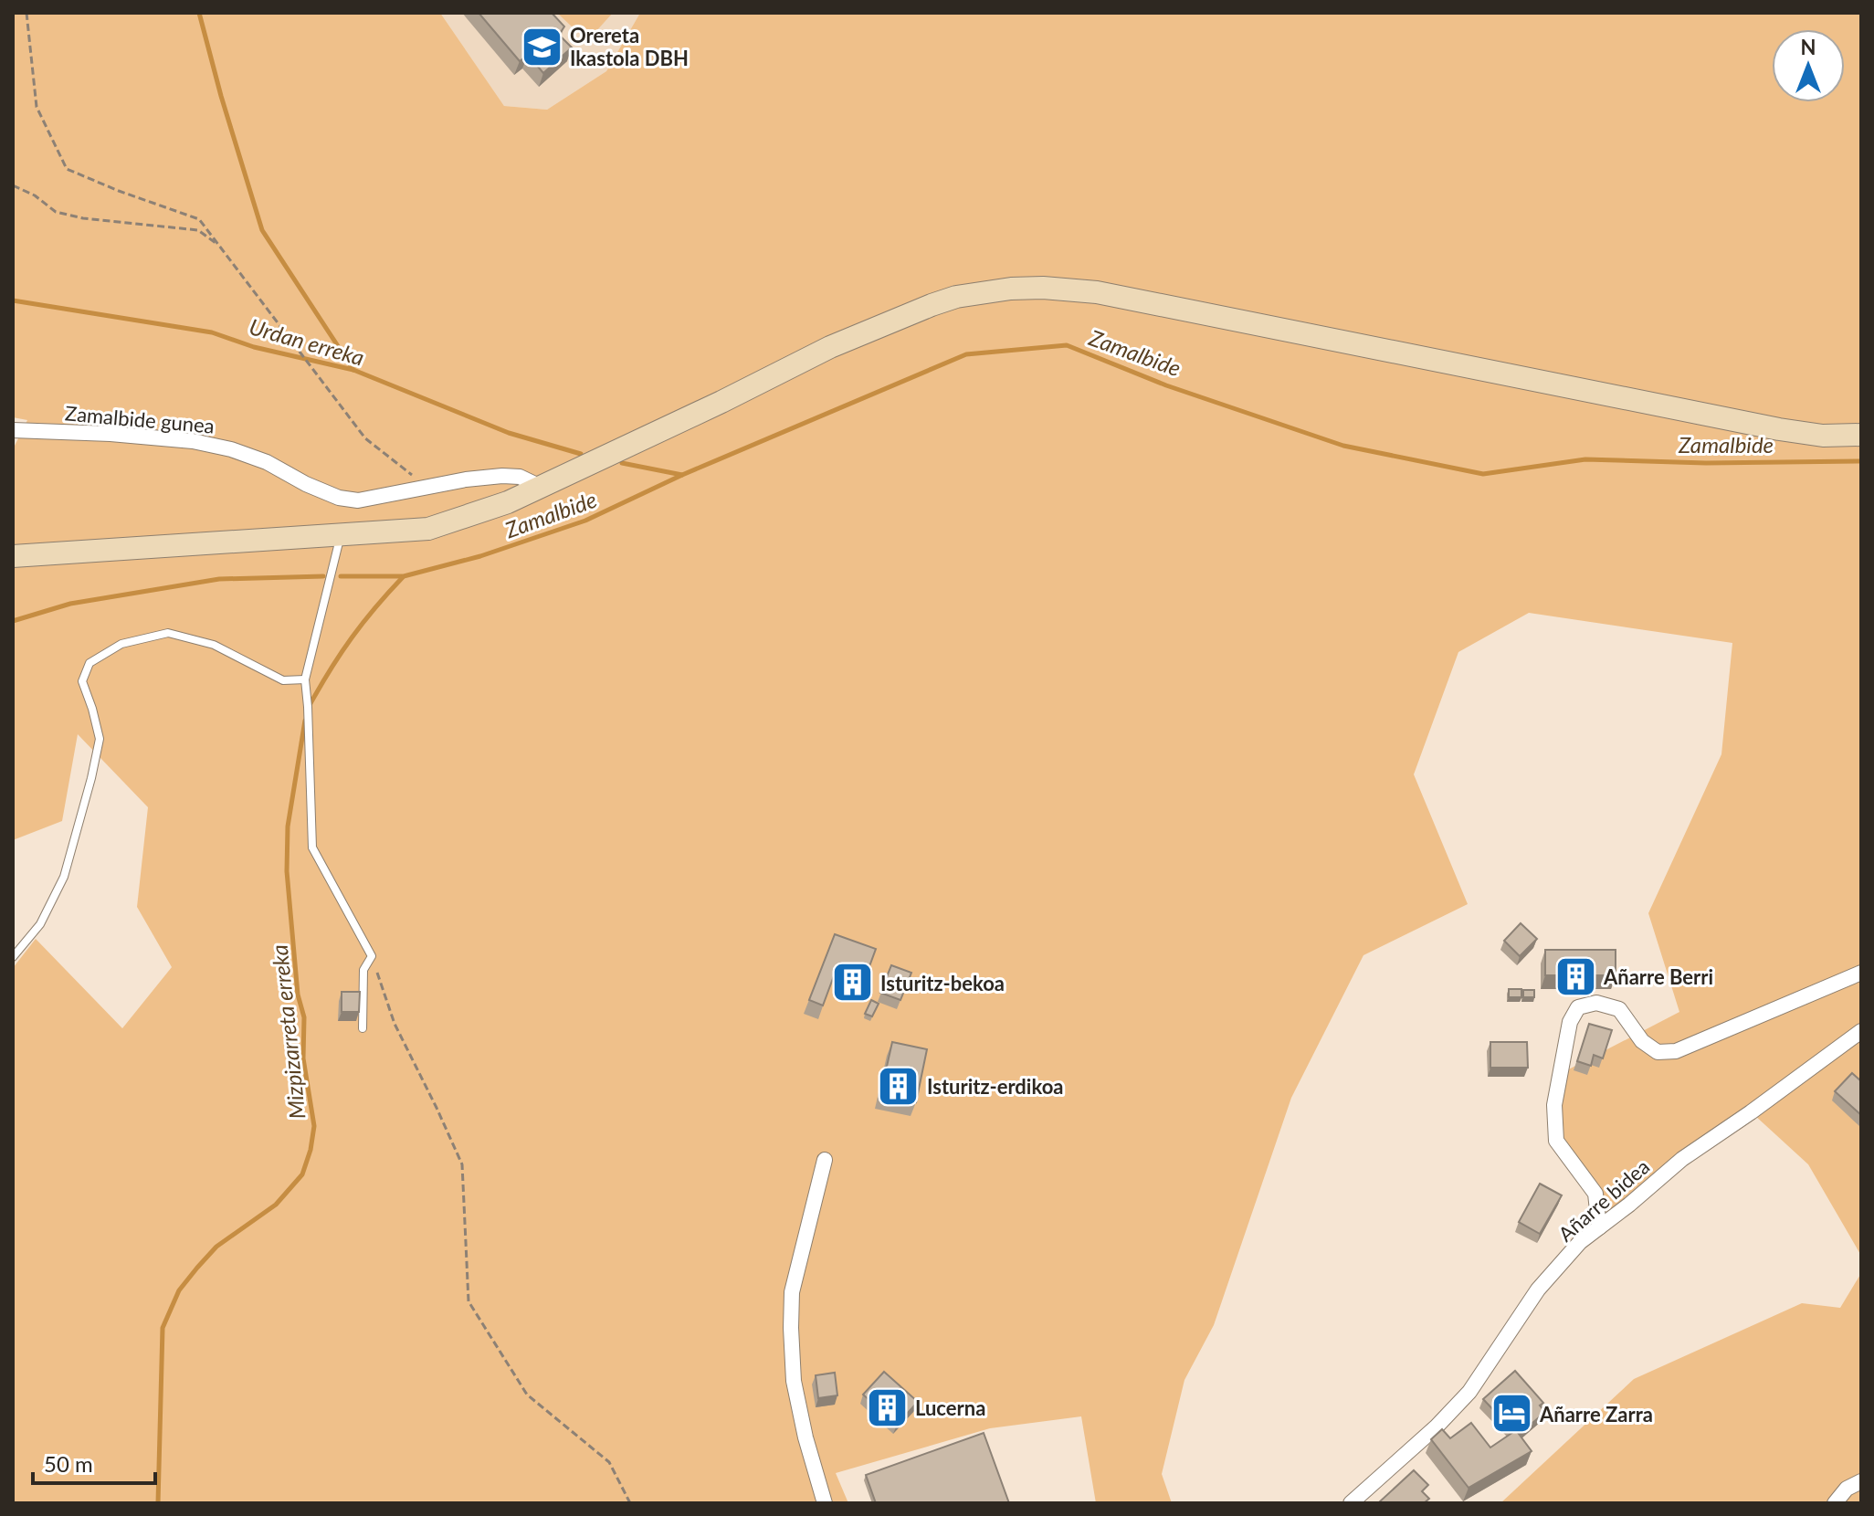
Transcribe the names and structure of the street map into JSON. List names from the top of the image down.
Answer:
{
  "streets": {
    "street": ["Zamalbide gunea", "Añarre bidea"]
  },
  "water": ["Urdan erreka", "Zamalbide", "Mizpizarreta erreka"],
  "places": {
    "school or university": ["Orereta Ikastola DBH"],
    "building": [
      "Añarre Berri",
      "Isturitz-bekoa",
      "Isturitz-erdikoa",
      "Lucerna"
    ],
    "hotel": ["Añarre Zarra"]
  },
  "scale_bar": "50 m",
  "north": "top"
}
